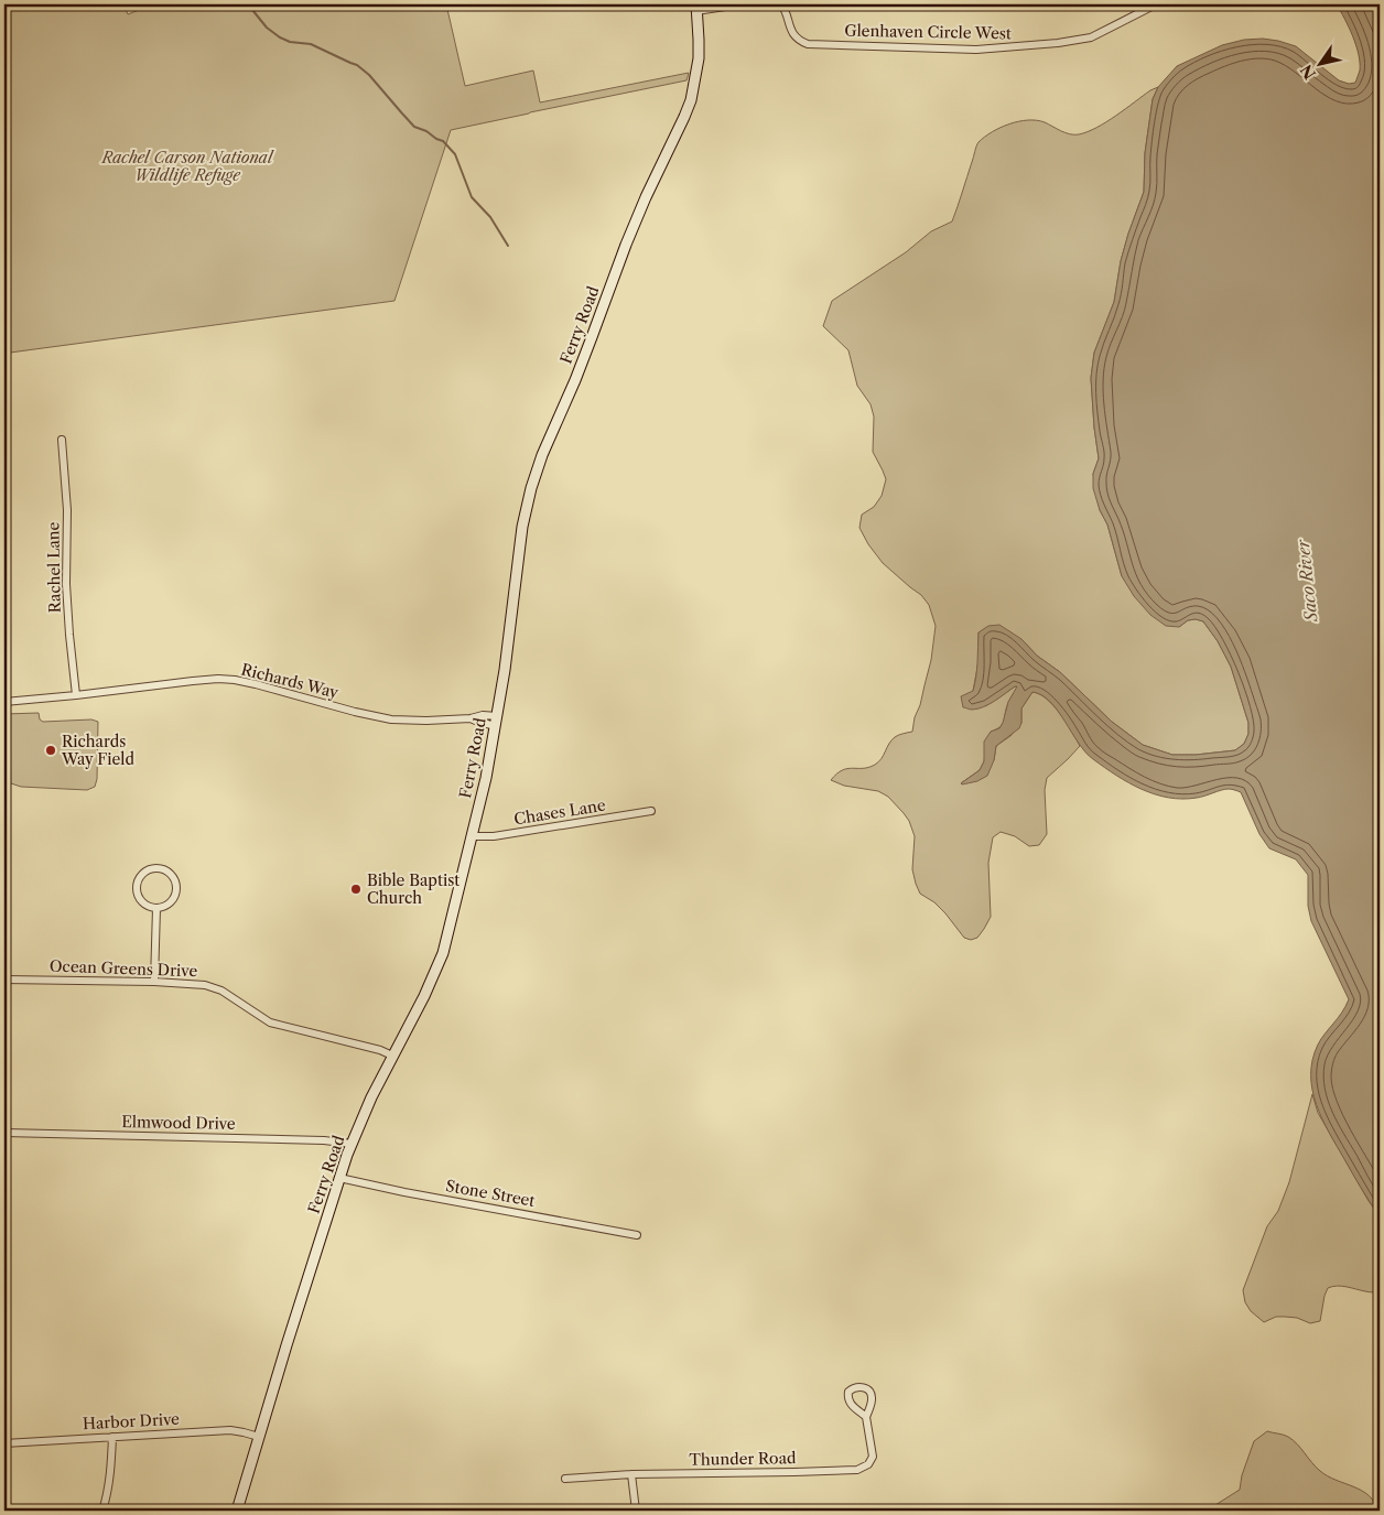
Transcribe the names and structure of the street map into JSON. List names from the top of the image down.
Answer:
{
  "streets": {
    "main road": ["Ferry Road"],
    "street": [
      "Glenhaven Circle West",
      "Rachel Lane",
      "Richards Way",
      "Chases Lane",
      "Ocean Greens Drive",
      "Elmwood Drive",
      "Stone Street",
      "Harbor Drive",
      "Thunder Road"
    ]
  },
  "crossings": [
    ["Ferry Road", "Richards Way"],
    ["Ferry Road", "Chases Lane"],
    ["Ferry Road", "Ocean Greens Drive"],
    ["Ferry Road", "Elmwood Drive"],
    ["Ferry Road", "Stone Street"],
    ["Ferry Road", "Harbor Drive"],
    ["Rachel Lane", "Richards Way"]
  ],
  "water": ["Saco River"],
  "parks": ["Rachel Carson National Wildlife Refuge"],
  "places": ["Richards Way Field", "Bible Baptist Church"],
  "north": "bottom left"
}
